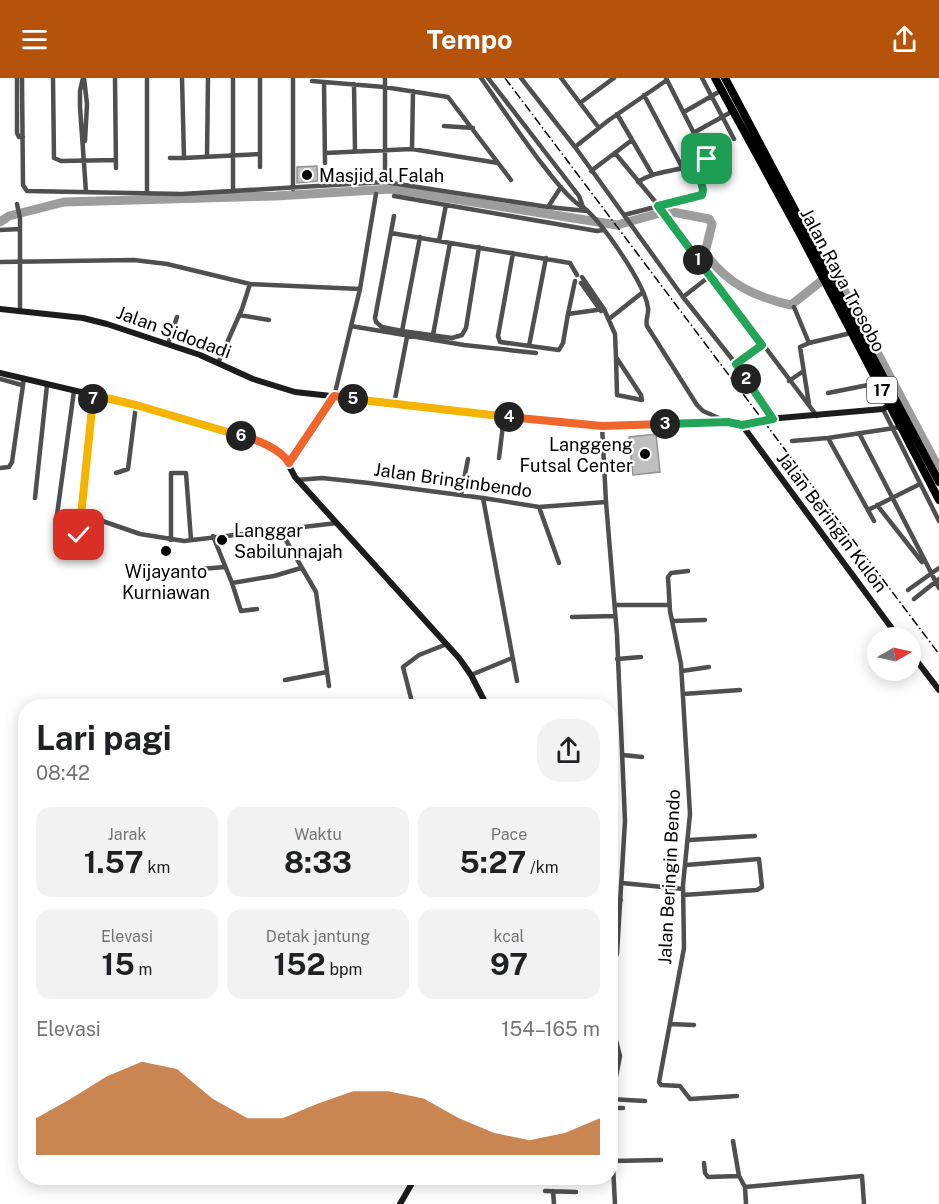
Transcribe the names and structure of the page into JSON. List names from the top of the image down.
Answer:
{
  "streets": {
    "highway": ["Jalan Raya Trosobo", "17"],
    "street": [
      "Jalan Sidodadi",
      "Jalan Bringinbendo",
      "Jalan Beringin Kulon",
      "Jalan Beringin Bendo"
    ]
  },
  "places": [
    "Masjid al Falah",
    "Langgeng Futsal Center",
    "Langgar Sabilunnajah",
    "Wijayanto Kurniawan"
  ],
  "north": "right",
  "page": {
    "header": "Tempo",
    "pins": [
      "1",
      "2",
      "5",
      "7",
      "4",
      "3",
      "6"
    ],
    "heading": ["Lari pagi", "08:42"],
    "stats": [
      ["Jarak", "1.57 km"],
      ["Waktu", "8:33"],
      ["Pace", "5:27 /km"],
      ["Elevasi", "15 m"],
      ["Detak jantung", "152 bpm"],
      ["kcal", "97"]
    ],
    "chart": ["Elevasi", "154–165 m"]
  }
}
